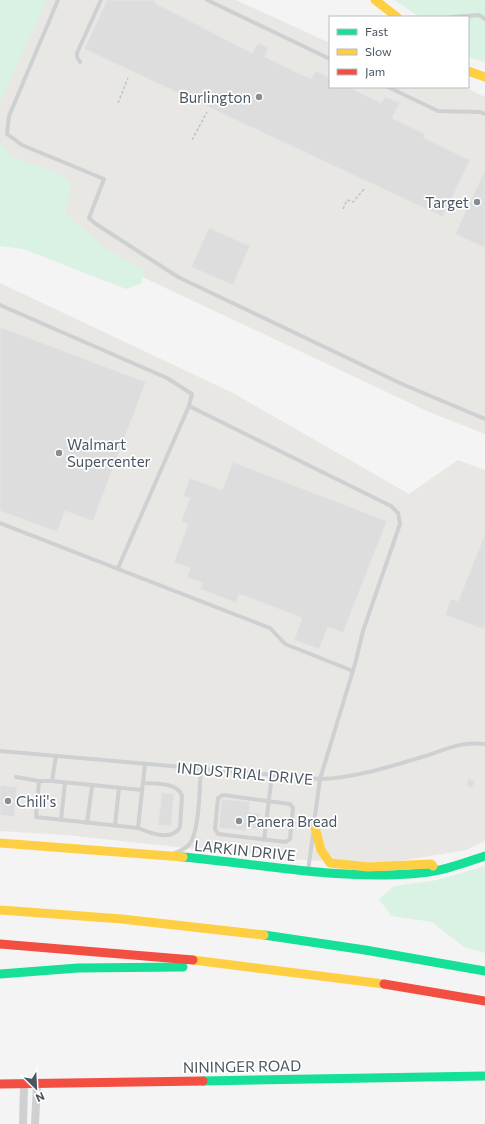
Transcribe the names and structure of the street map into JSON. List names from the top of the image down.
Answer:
{
  "streets": {
    "main road": ["LARKIN DRIVE", "NININGER ROAD"],
    "lane": ["INDUSTRIAL DRIVE"]
  },
  "places": [
    "Burlington",
    "Target",
    "Walmart Supercenter",
    "Chili's",
    "Panera Bread"
  ],
  "legend": ["Fast", "Slow", "Jam"],
  "north": "bottom right"
}
